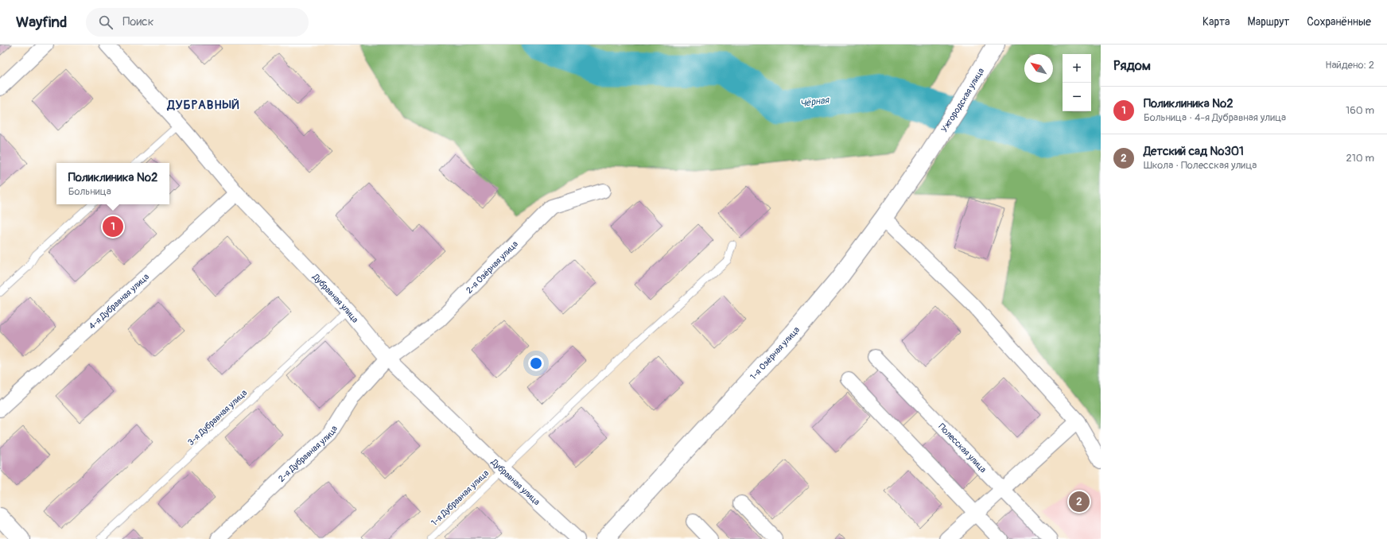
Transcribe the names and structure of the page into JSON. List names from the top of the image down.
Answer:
{
  "streets": {
    "main road": ["Ужгородская улица", "1-я Озёрная улица"],
    "street": [
      "2-я Озёрная улица",
      "Дубравная улица",
      "4-я Дубравная улица",
      "Полесская улица",
      "2-я Дубравная улица"
    ],
    "lane": ["3-я Дубравная улица", "1-я Дубравная улица"]
  },
  "crossings": [
    ["Ужгородская улица", "1-я Озёрная улица"],
    ["2-я Озёрная улица", "Дубравная улица"],
    ["2-я Озёрная улица", "2-я Дубравная улица"],
    ["Дубравная улица", "4-я Дубравная улица"],
    ["Дубравная улица", "3-я Дубравная улица"],
    ["Дубравная улица", "2-я Дубравная улица"],
    ["Дубравная улица", "1-я Дубравная улица"]
  ],
  "districts": ["ДУБРАВНЫЙ"],
  "water": ["Чёрная"],
  "north": "top left",
  "page": {
    "header": "Wayfind",
    "search": "Поиск",
    "nav": ["Карта", "Маршрут", "Сохранённые"],
    "heading": ["Рядом", "Найдено: 2"],
    "map_buttons": ["+", "−"],
    "list": [
      {
        "mark": "1",
        "name": "Поликлиника №2",
        "note": "Больница · 4-я Дубравная улица",
        "value": "160 m"
      },
      {
        "mark": "2",
        "name": "Детский сад №301",
        "note": "Школа · Полесская улица",
        "value": "210 m"
      }
    ],
    "popup": ["Поликлиника №2", "Больница"],
    "pins": ["1", "2"]
  }
}
